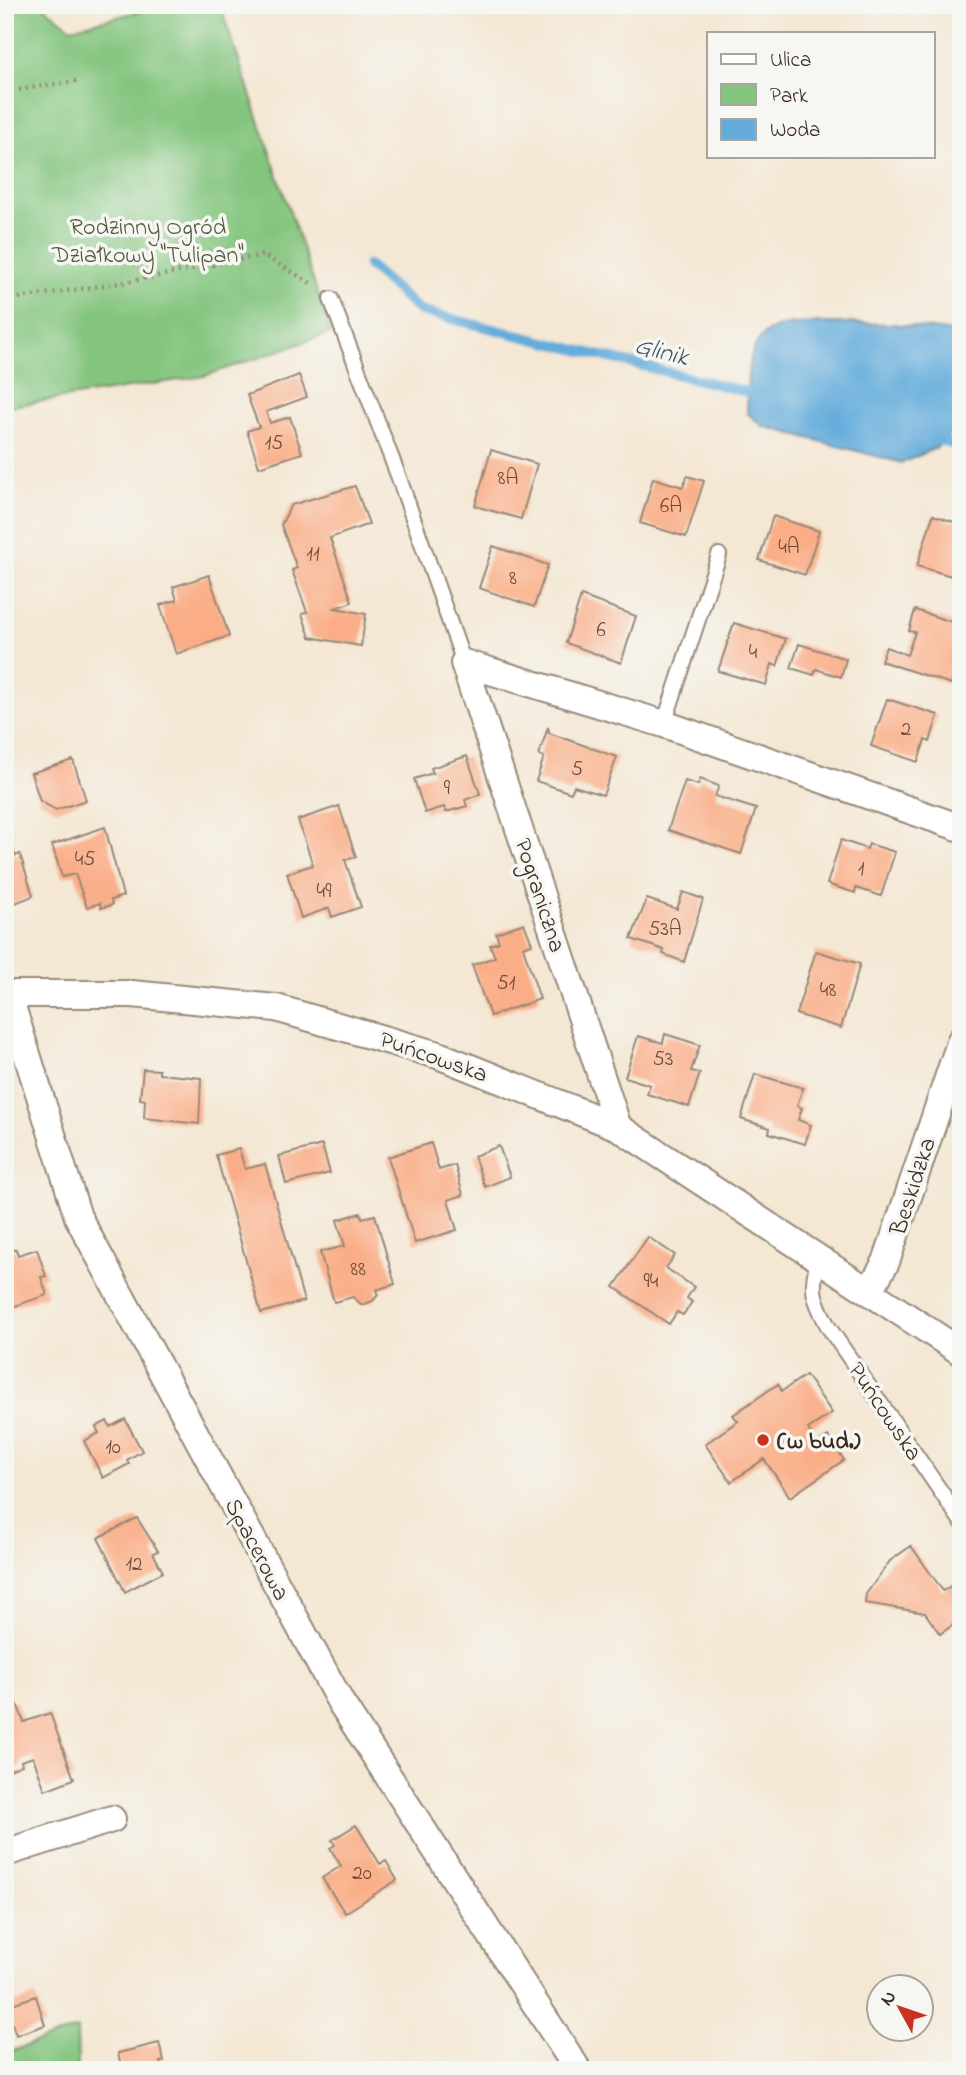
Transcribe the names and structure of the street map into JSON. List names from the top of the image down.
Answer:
{
  "streets": {
    "street": [
      "Pograniczna",
      "Puńcowska",
      "Beskidzka",
      "Spacerowa"
    ]
  },
  "crossings": [
    ["Pograniczna", "Puńcowska"],
    ["Puńcowska", "Beskidzka"],
    ["Puńcowska", "Spacerowa"]
  ],
  "water": ["Glinik"],
  "parks": ["Rodzinny Ogród Działkowy \"Tulipan\""],
  "places": ["(w bud.)"],
  "house_numbers": [
    "15",
    "8A",
    "6A",
    "4A",
    "11",
    "8",
    "6",
    "4",
    "2",
    "5",
    "9",
    "45",
    "1",
    "49",
    "53A",
    "51",
    "48",
    "53",
    "88",
    "94",
    "10",
    "12",
    "20"
  ],
  "legend": ["Ulica", "Park", "Woda"],
  "north": "top left"
}
